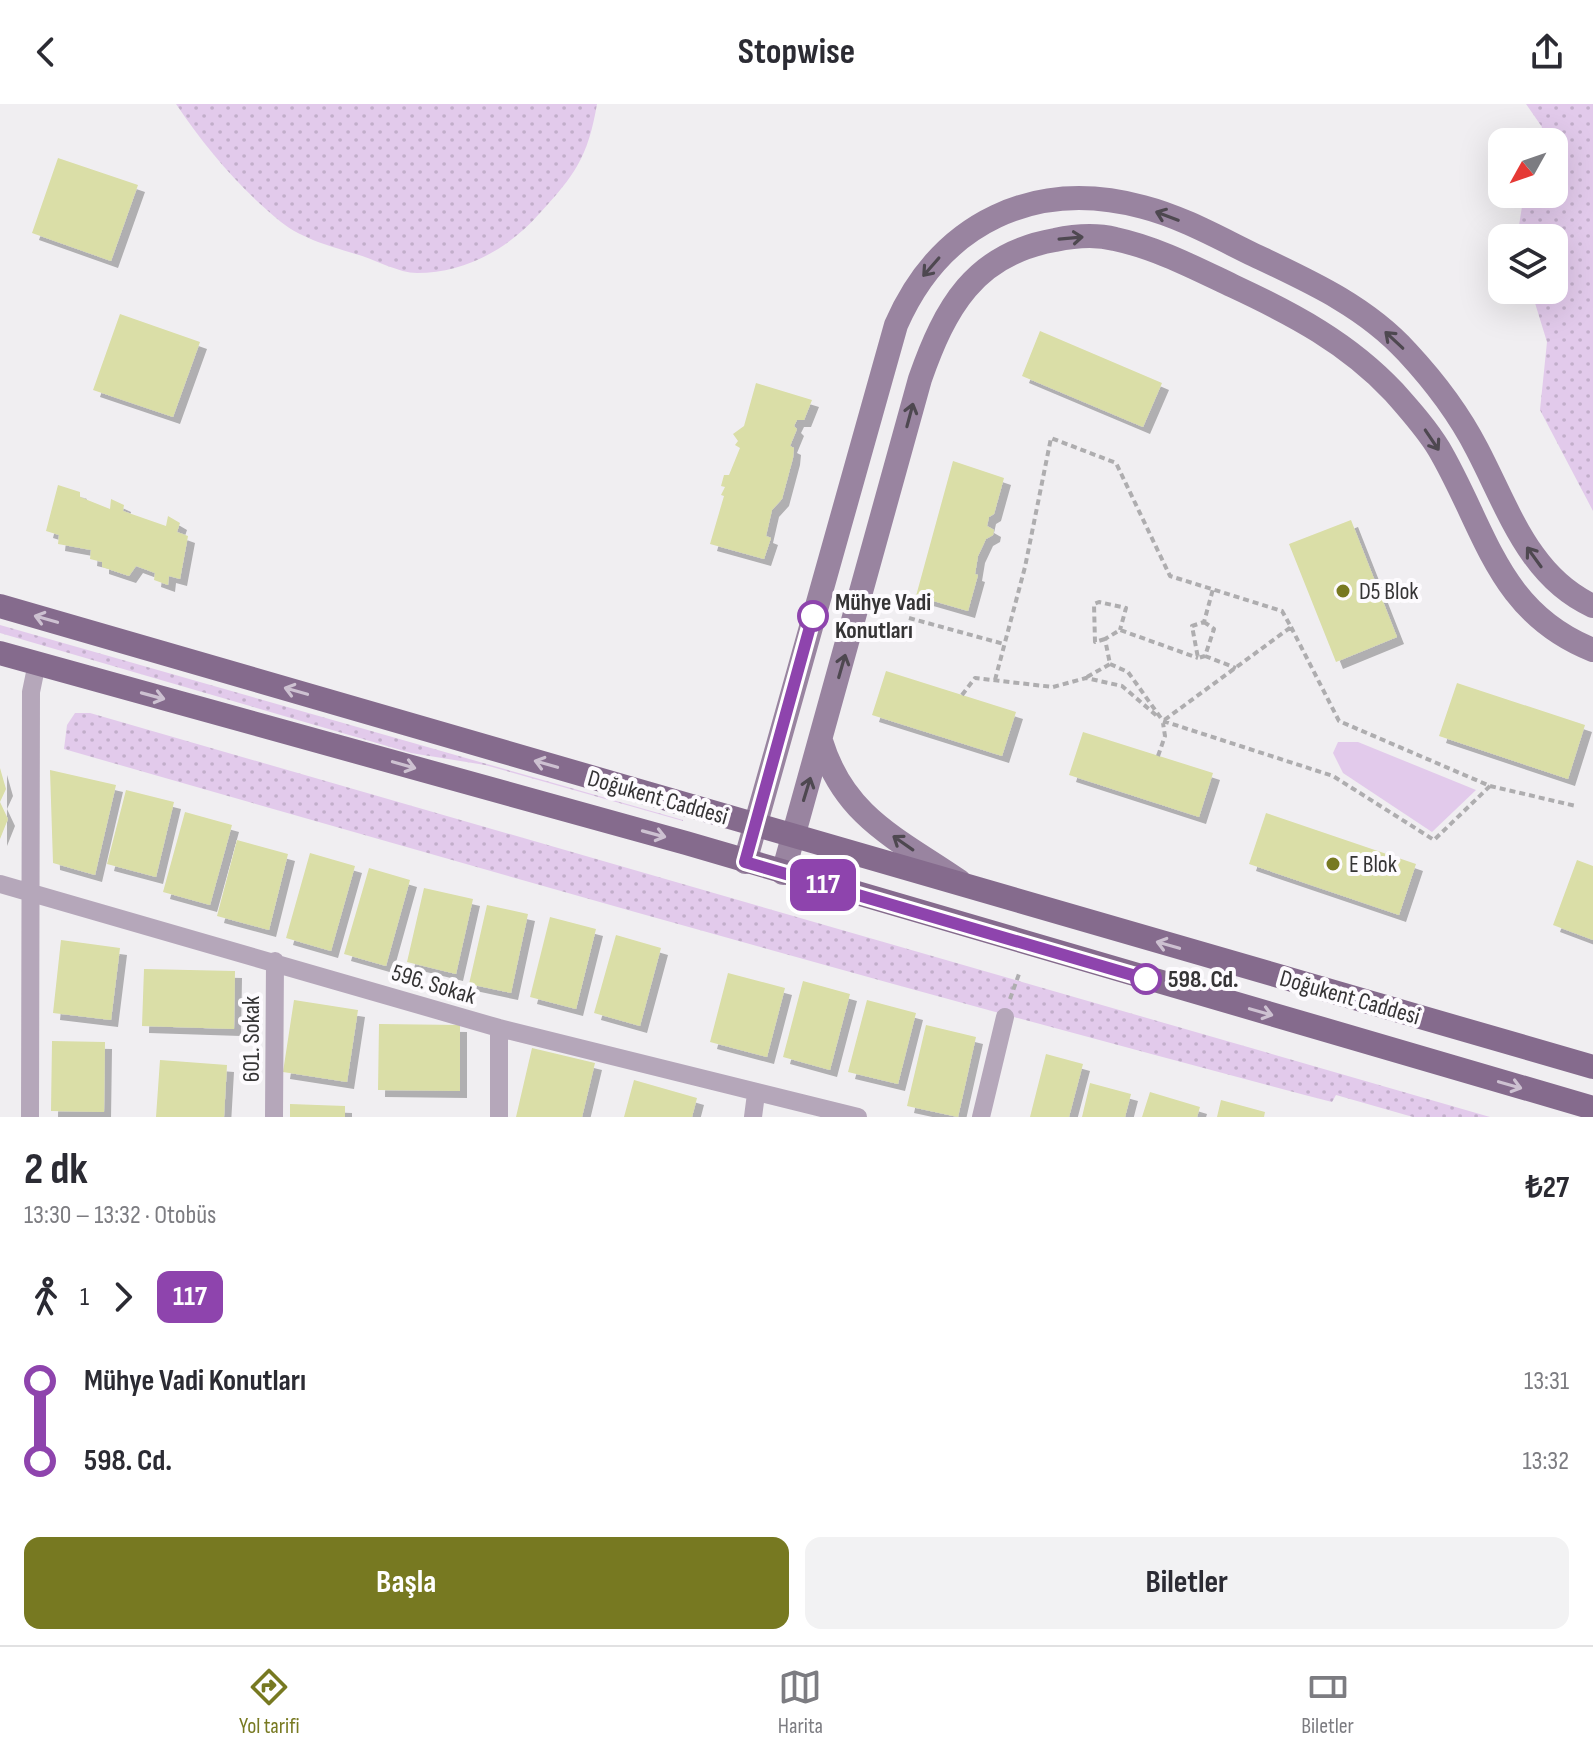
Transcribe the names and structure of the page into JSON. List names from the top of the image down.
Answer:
{
  "streets": {
    "main road": ["Doğukent Caddesi"],
    "street": ["596. Sokak", "601. Sokak"]
  },
  "crossings": [
    ["596. Sokak", "601. Sokak"]
  ],
  "places": [
    "D5 Blok",
    "Mühye Vadi Konutları",
    "E Blok",
    "598. Cd."
  ],
  "lines": ["bus line 117"],
  "north": "bottom left",
  "page": {
    "header": "Stopwise",
    "on_map": "117",
    "heading": ["2 dk", "13:30 – 13:32 · Otobüs", "₺27"],
    "legs": ["1", "117"],
    "list": [
      {
        "name": "Mühye Vadi Konutları",
        "value": "13:31"
      },
      {
        "name": "598. Cd.",
        "value": "13:32"
      }
    ],
    "buttons": ["Başla", "Biletler"],
    "tabs": ["Yol tarifi", "Harita", "Biletler"]
  }
}
